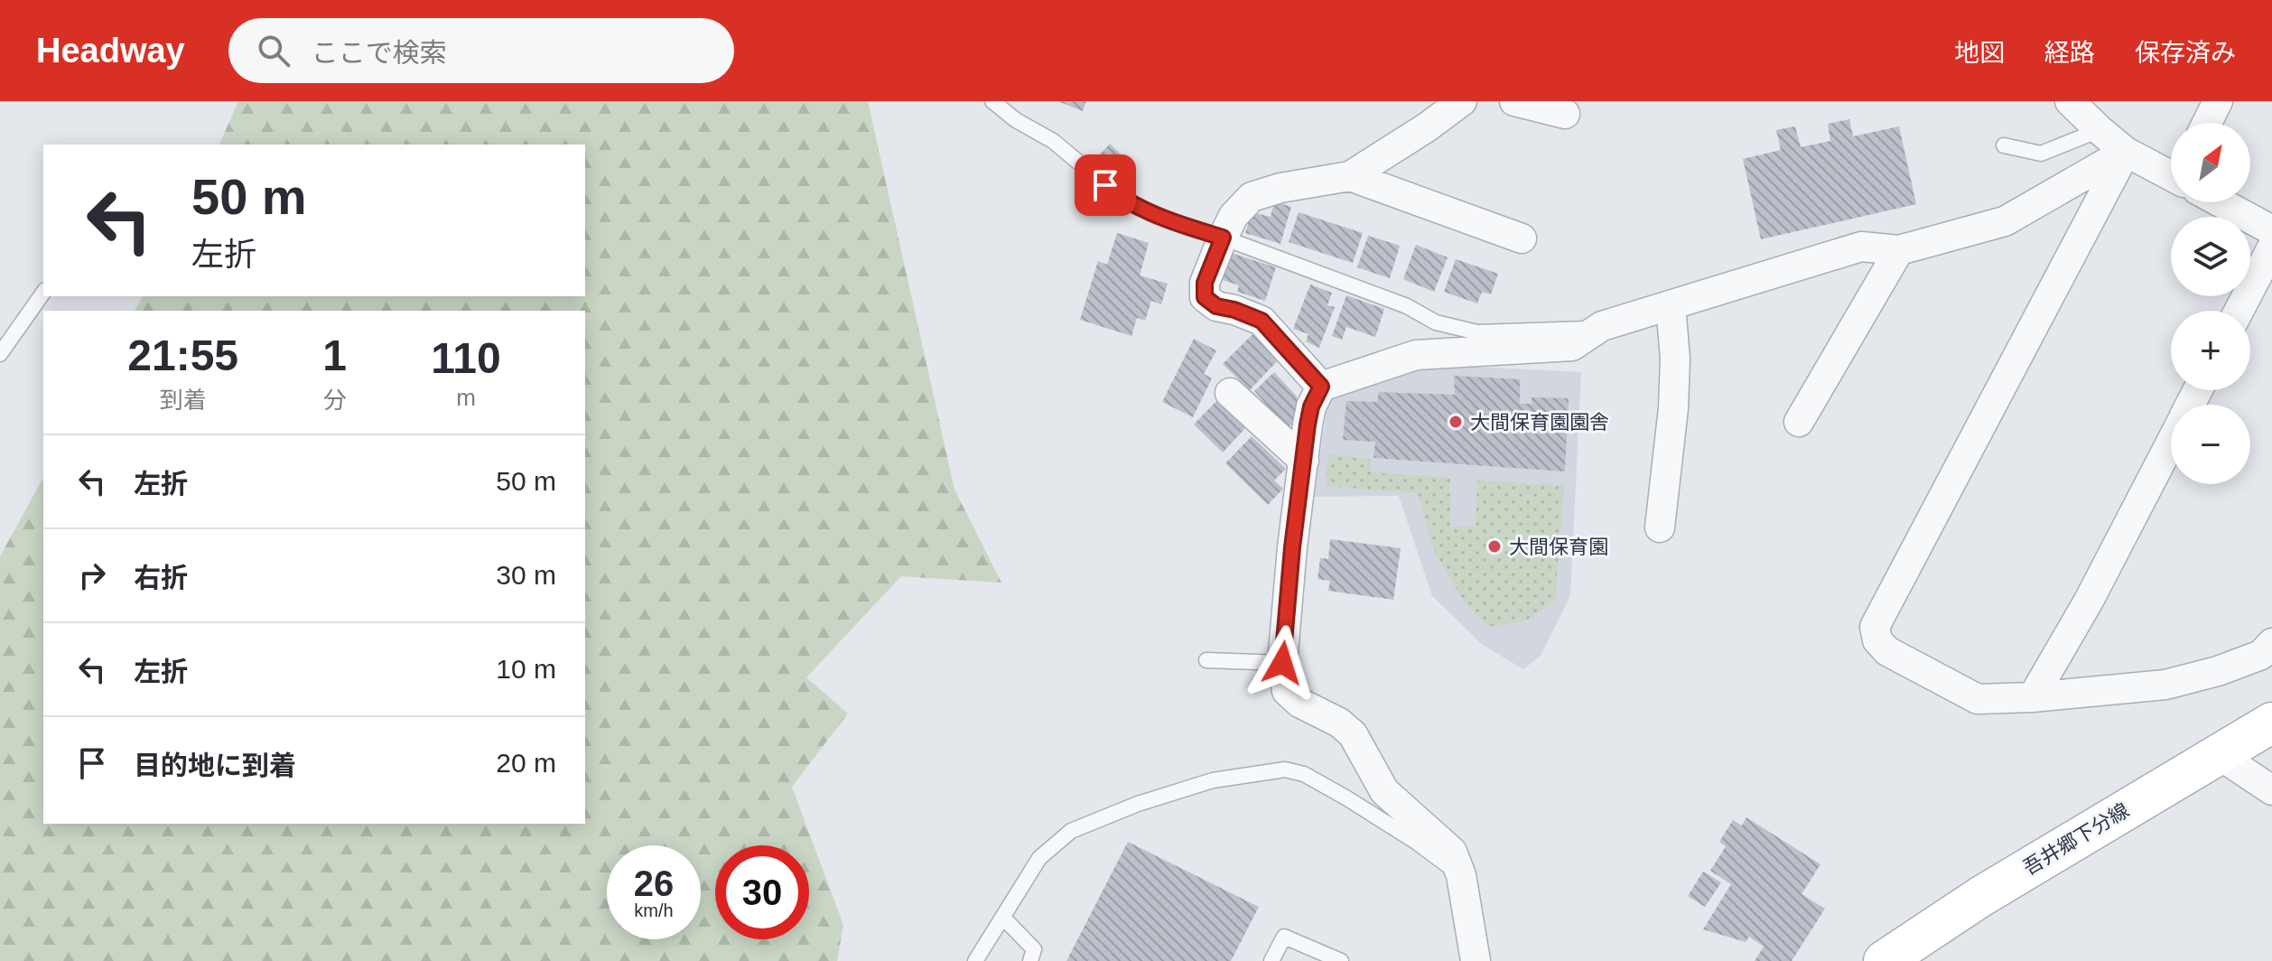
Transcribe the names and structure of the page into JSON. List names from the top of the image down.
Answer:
{
  "streets": {
    "main road": ["吾井郷下分線"]
  },
  "places": ["大間保育園園舎", "大間保育園"],
  "north": "top right",
  "page": {
    "header": "Headway",
    "search": "ここで検索",
    "nav": ["地図", "経路", "保存済み"],
    "map_buttons": ["+", "−"],
    "turn": ["50 m", "左折"],
    "eta": [
      "21:55",
      "到着",
      "1",
      "分",
      "110",
      "m"
    ],
    "list": [
      {
        "name": "左折",
        "value": "50 m"
      },
      {
        "name": "右折",
        "value": "30 m"
      },
      {
        "name": "左折",
        "value": "10 m"
      },
      {
        "name": "目的地に到着",
        "value": "20 m"
      }
    ],
    "speed": "26 km/h",
    "limit": "30"
  }
}
